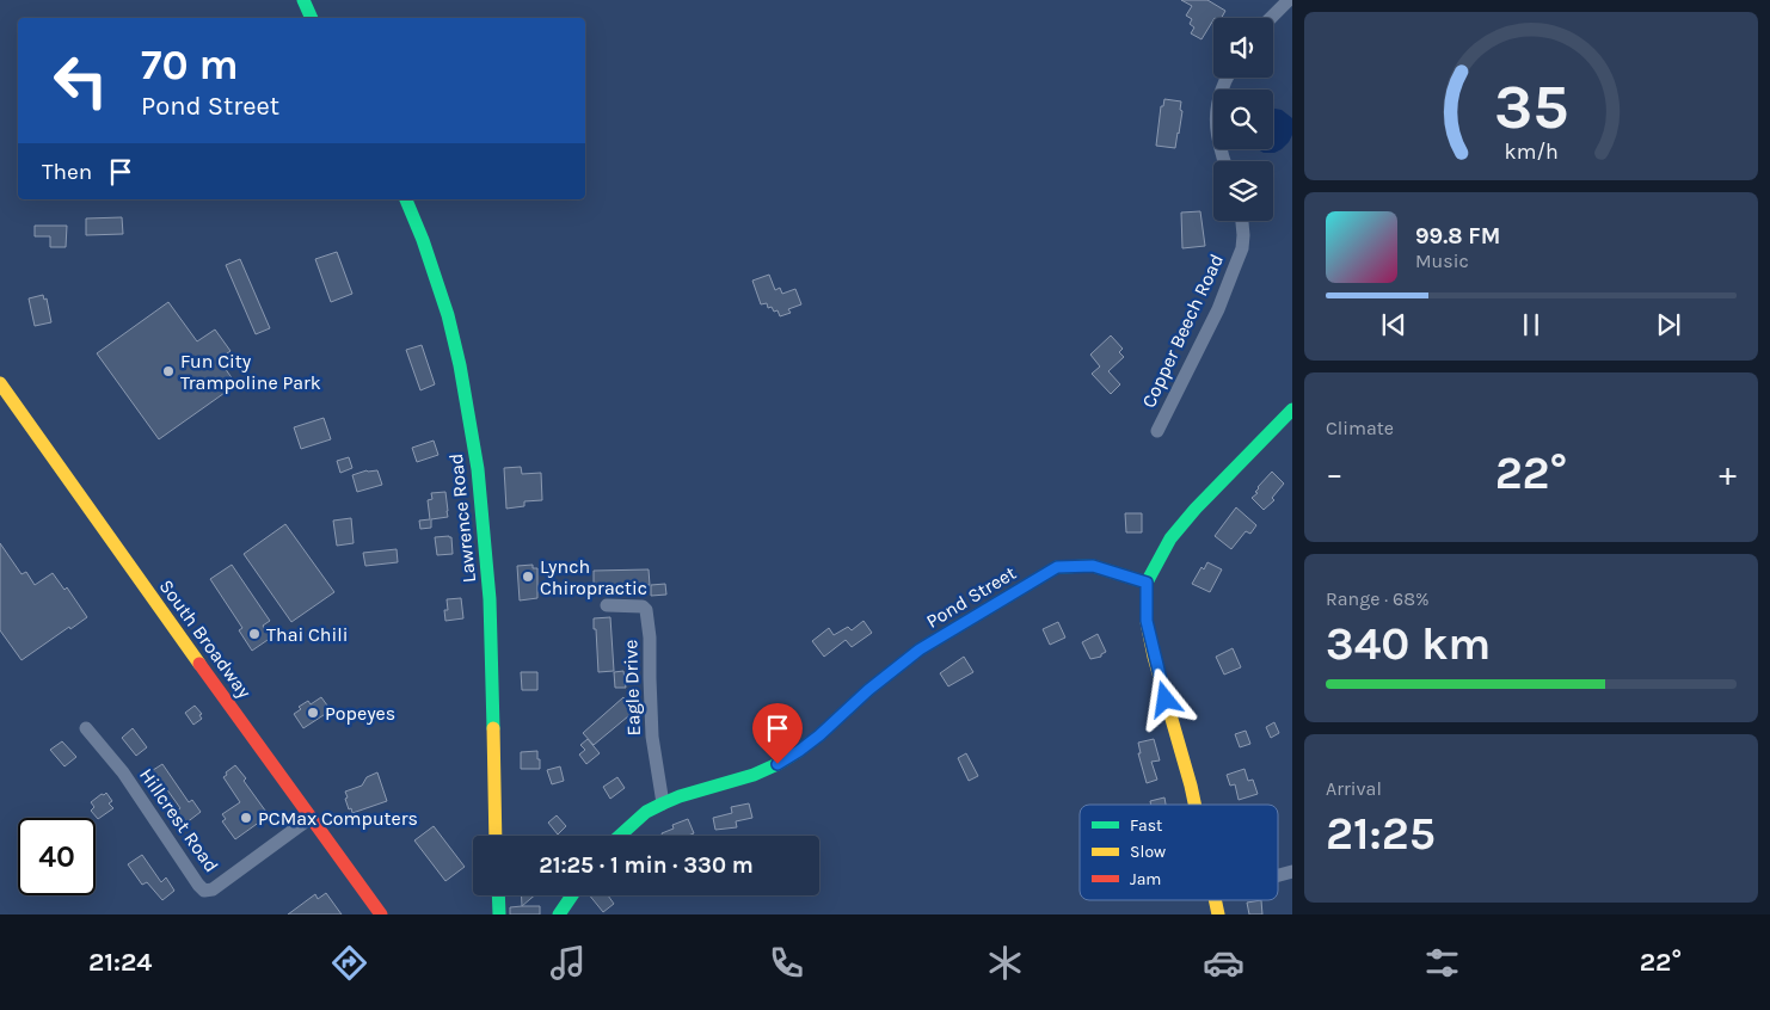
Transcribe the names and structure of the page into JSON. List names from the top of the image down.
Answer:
{
  "streets": {
    "street": [
      "Copper Beech Road",
      "Lawrence Road",
      "Pond Street",
      "South Broadway",
      "Eagle Drive",
      "Hillcrest Road"
    ]
  },
  "crossings": [
    ["Pond Street", "Eagle Drive"],
    ["South Broadway", "Hillcrest Road"]
  ],
  "places": [
    "Fun City Trampoline Park",
    "Lynch Chiropractic",
    "Thai Chili",
    "Popeyes",
    "PCMax Computers"
  ],
  "legend": ["Fast", "Slow", "Jam"],
  "page": {
    "turn": ["70 m", "Pond Street"],
    "then": "Then",
    "song": ["99.8 FM", "Music"],
    "tile": [
      "Climate",
      ["Range · 68%", "340 km"],
      ["Arrival", "21:25"]
    ],
    "heat": ["−", "22°", "+"],
    "limit": "40",
    "trip": "21:25 · 1 min · 330 m",
    "tabs": ["21:24", "22°"],
    "gauge": ["35", "km/h"]
  }
}
